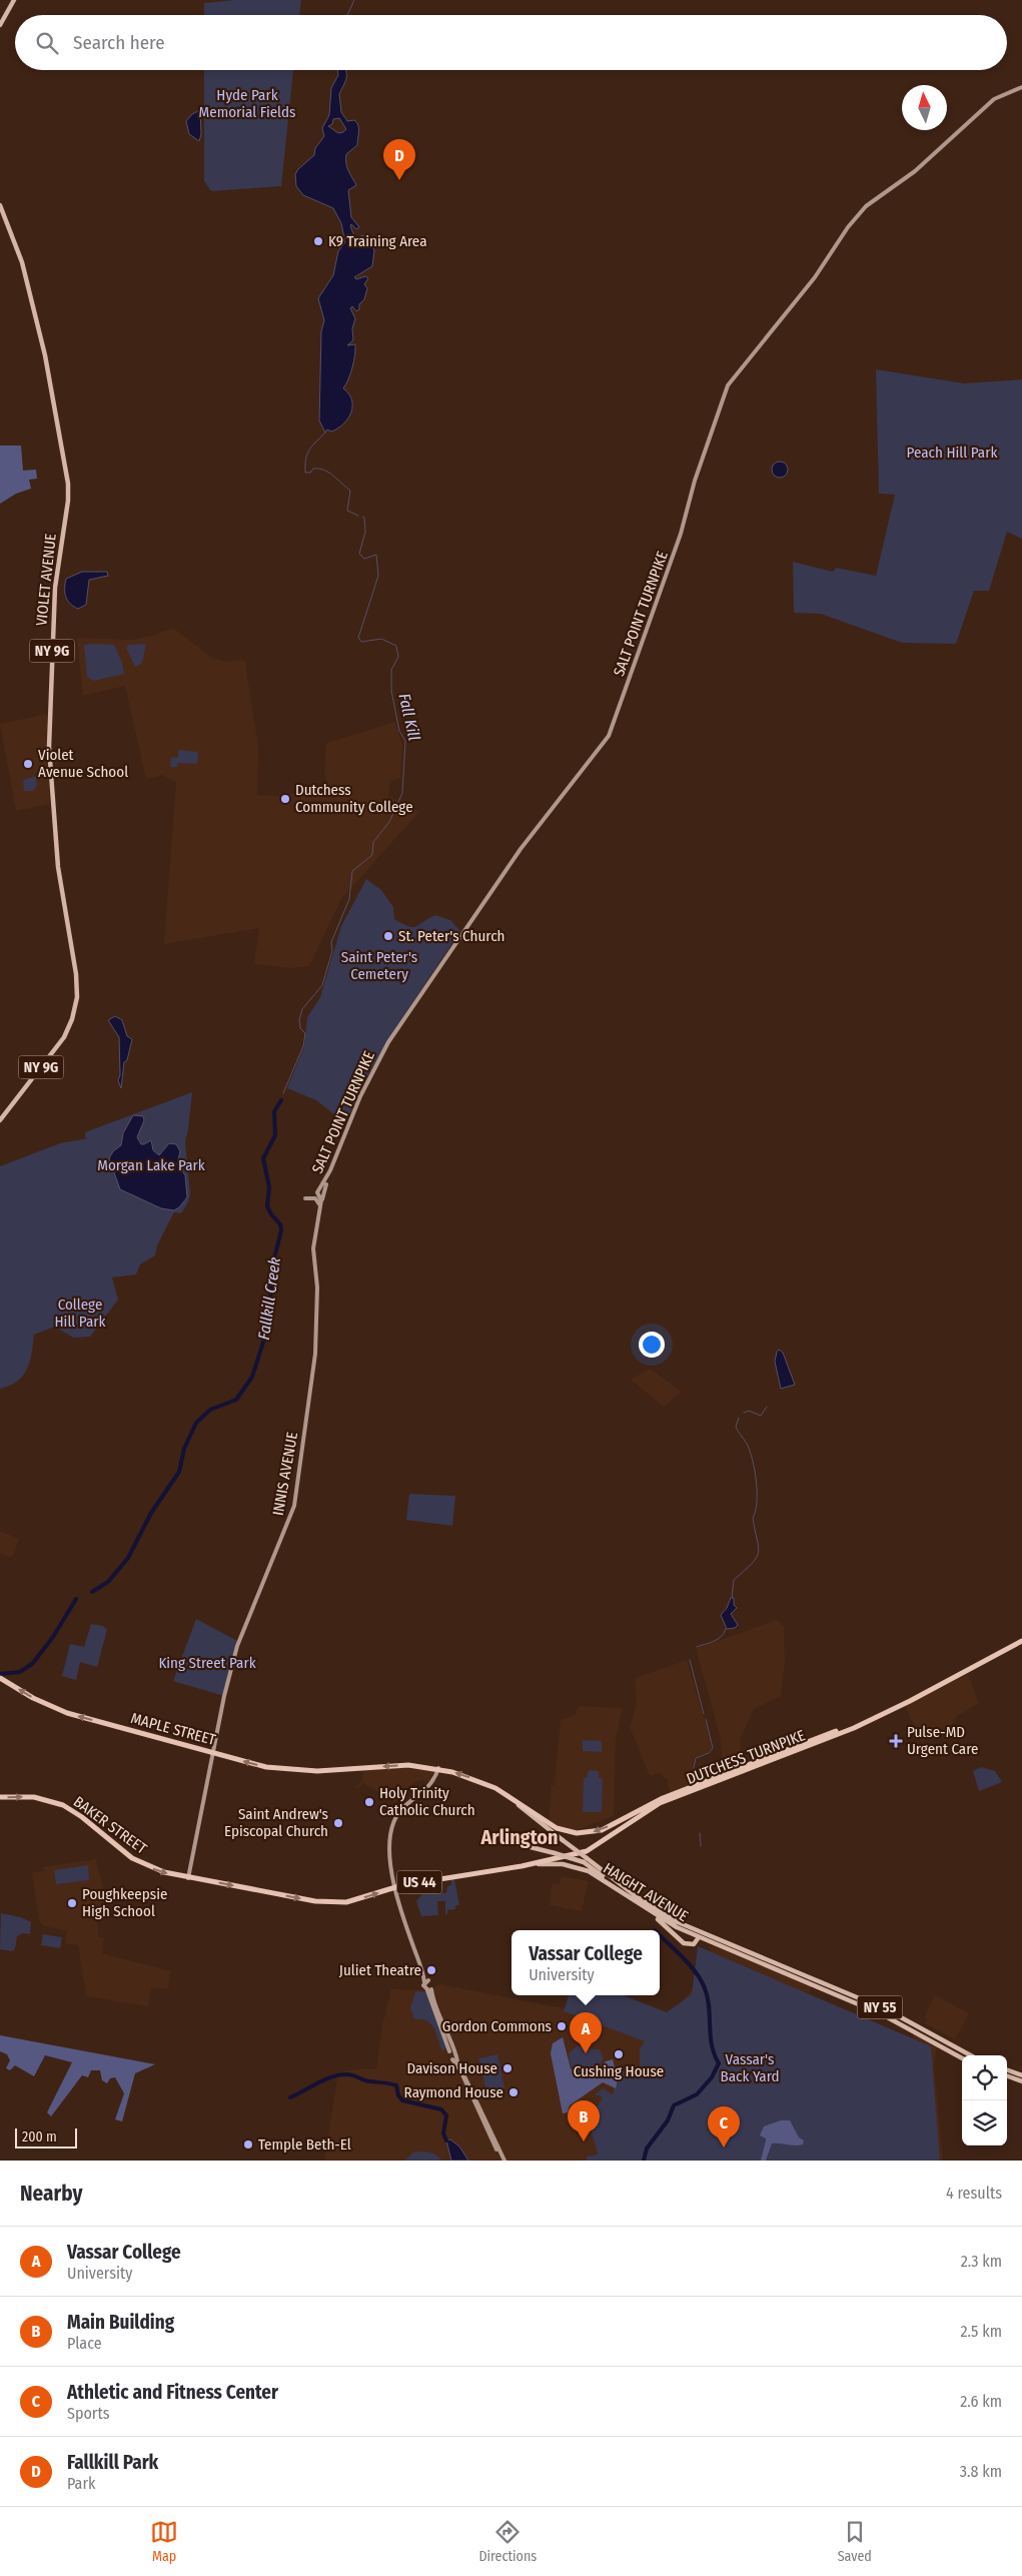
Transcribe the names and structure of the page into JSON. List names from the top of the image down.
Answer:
{
  "streets": {
    "highway": [
      "MAPLE STREET",
      "DUTCHESS TURNPIKE",
      "BAKER STREET",
      "US 44"
    ],
    "main road": [
      "VIOLET AVENUE",
      "SALT POINT TURNPIKE",
      "NY 9G",
      "INNIS AVENUE",
      "HAIGHT AVENUE",
      "NY 55"
    ]
  },
  "crossings": [
    ["SALT POINT TURNPIKE", "INNIS AVENUE"],
    ["INNIS AVENUE", "MAPLE STREET"],
    ["INNIS AVENUE", "BAKER STREET"],
    ["MAPLE STREET", "US 44"],
    ["DUTCHESS TURNPIKE", "US 44"],
    ["DUTCHESS TURNPIKE", "HAIGHT AVENUE"],
    ["BAKER STREET", "US 44"],
    ["US 44", "HAIGHT AVENUE"]
  ],
  "one_way": ["MAPLE STREET", "BAKER STREET"],
  "districts": ["Arlington"],
  "water": ["Fall Kill", "Fallkill Creek"],
  "parks": [
    "Hyde Park Memorial Fields",
    "Peach Hill Park",
    "Saint Peter's Cemetery",
    "Morgan Lake Park",
    "College Hill Park",
    "King Street Park",
    "Vassar's Back Yard"
  ],
  "places": {
    "other": [
      "K9 Training Area",
      "Violet Avenue School",
      "Dutchess Community College",
      "St. Peter's Church",
      "Holy Trinity Catholic Church",
      "Saint Andrew's Episcopal Church",
      "Poughkeepsie High School",
      "Juliet Theatre",
      "Gordon Commons",
      "Cushing House",
      "Davison House",
      "Raymond House",
      "Temple Beth-El"
    ],
    "health": ["Pulse-MD Urgent Care"]
  },
  "scale_bar": "200 m",
  "north": "top",
  "page": {
    "search": "Search here",
    "pins": [
      "D",
      "A",
      "B",
      "C"
    ],
    "popup": ["Vassar College", "University"],
    "scale": "200 m",
    "heading": ["Nearby", "4 results"],
    "list": [
      {
        "mark": "A",
        "name": "Vassar College",
        "note": "University",
        "value": "2.3 km"
      },
      {
        "mark": "B",
        "name": "Main Building",
        "note": "Place",
        "value": "2.5 km"
      },
      {
        "mark": "C",
        "name": "Athletic and Fitness Center",
        "note": "Sports",
        "value": "2.6 km"
      },
      {
        "mark": "D",
        "name": "Fallkill Park",
        "note": "Park",
        "value": "3.8 km"
      }
    ],
    "nav": ["Map", "Directions", "Saved"]
  }
}
